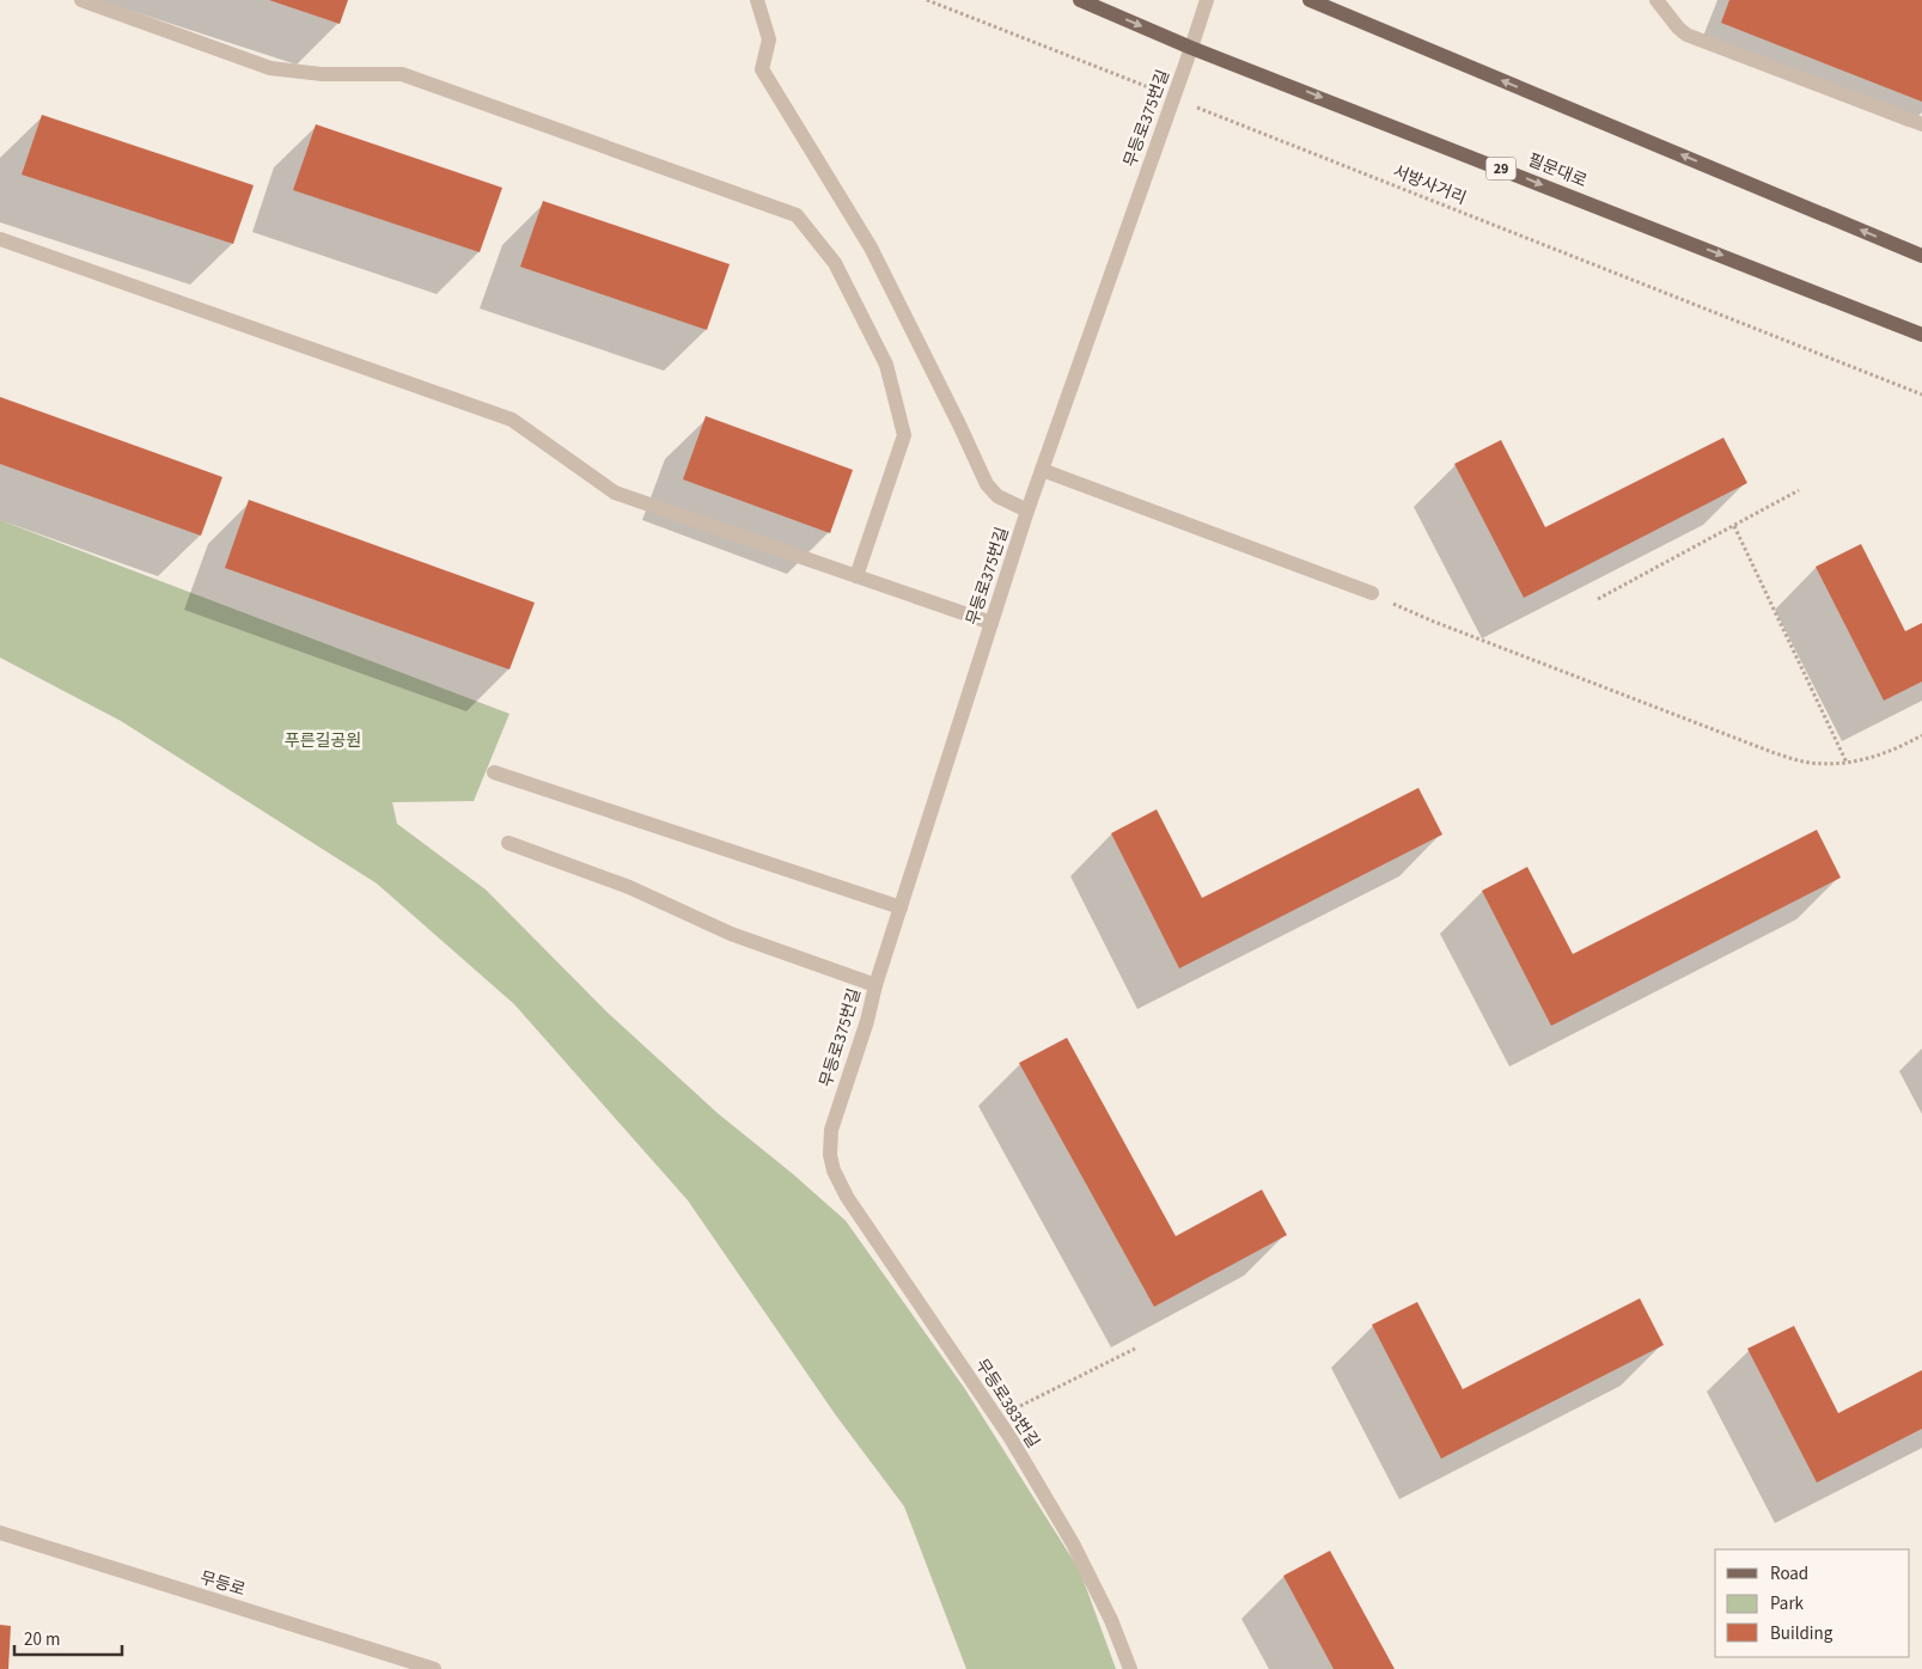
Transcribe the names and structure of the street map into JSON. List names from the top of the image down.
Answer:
{
  "streets": {
    "main road": ["29", "필문대로"],
    "street": ["무등로375번길", "무등로383번길", "무등로"],
    "path": ["서방사거리"]
  },
  "crossings": [
    ["무등로375번길", "필문대로"],
    ["무등로375번길", "서방사거리"],
    ["무등로375번길", "무등로383번길"]
  ],
  "parks": ["푸른길공원"],
  "legend": ["Road", "Park", "Building"],
  "scale_bar": "20 m"
}
